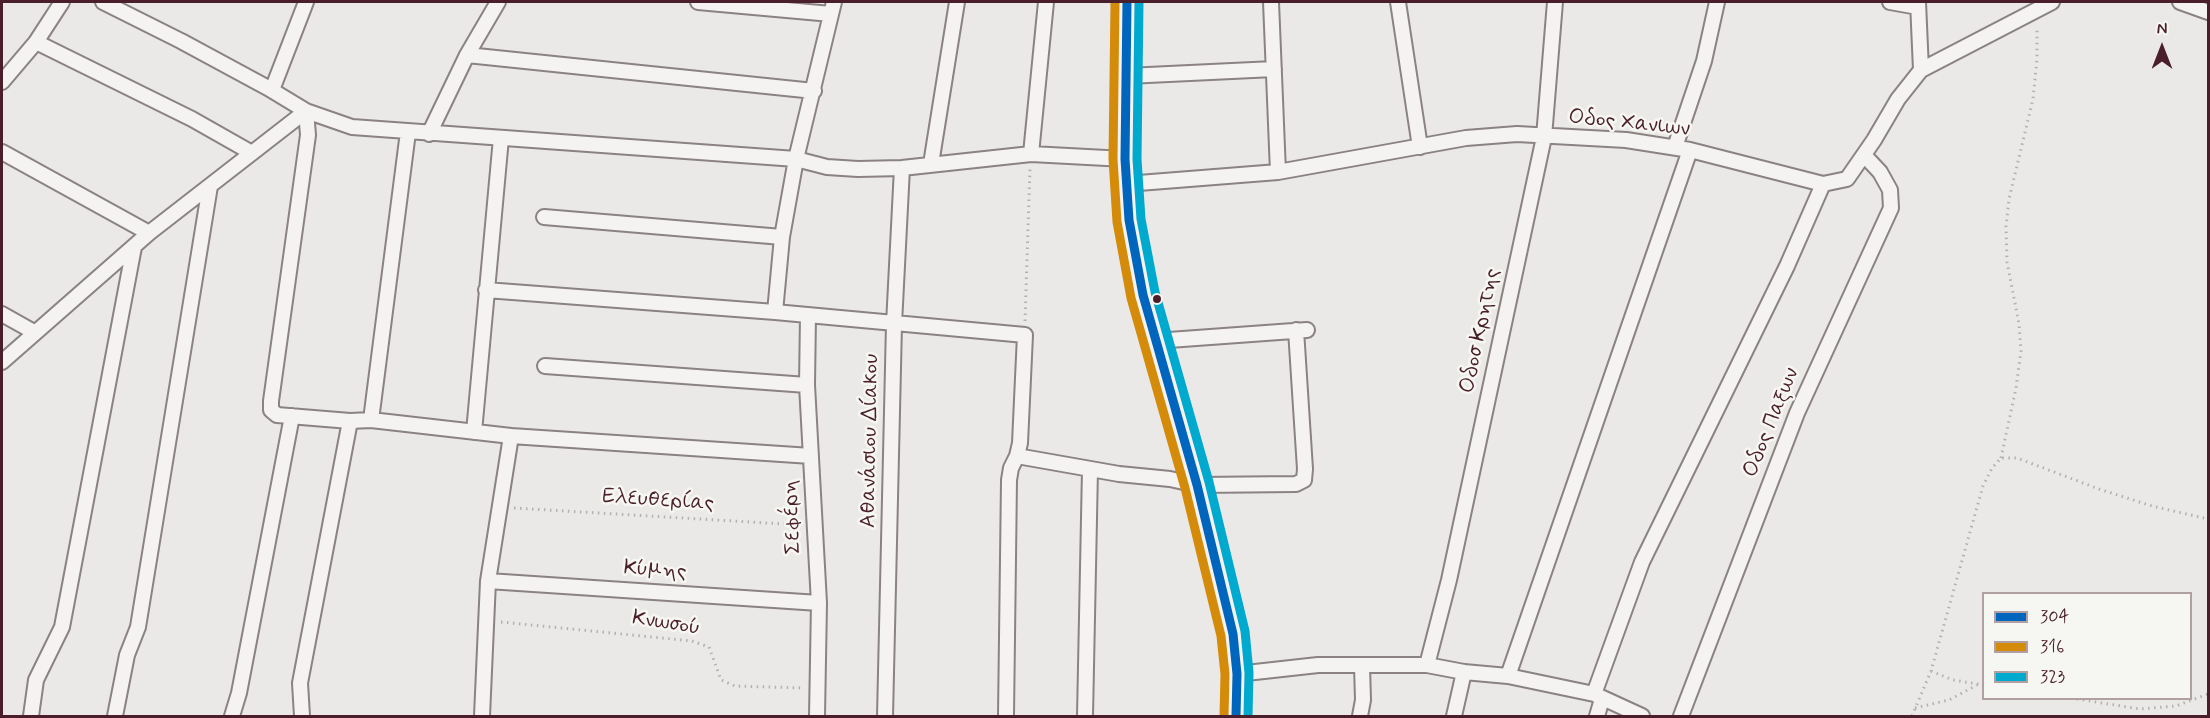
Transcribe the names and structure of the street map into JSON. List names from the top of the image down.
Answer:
{
  "streets": {
    "street": [
      "Οδος Χανιων",
      "Οδοσ Κρητης",
      "Οδος Παξων",
      "Αθανάσιου Δίακου",
      "Σεφέρη",
      "Κύμης"
    ],
    "path": ["Ελευθερίας", "Κνωσού"]
  },
  "crossings": [
    ["Οδος Χανιων", "Οδοσ Κρητης"],
    ["Ελευθερίας", "Σεφέρη"],
    ["Σεφέρη", "Κύμης"],
    ["Σεφέρη", "Κνωσού"]
  ],
  "lines": ["transit line 304", "transit line 316", "transit line 323"],
  "legend": ["304", "316", "323"],
  "north": "top"
}
